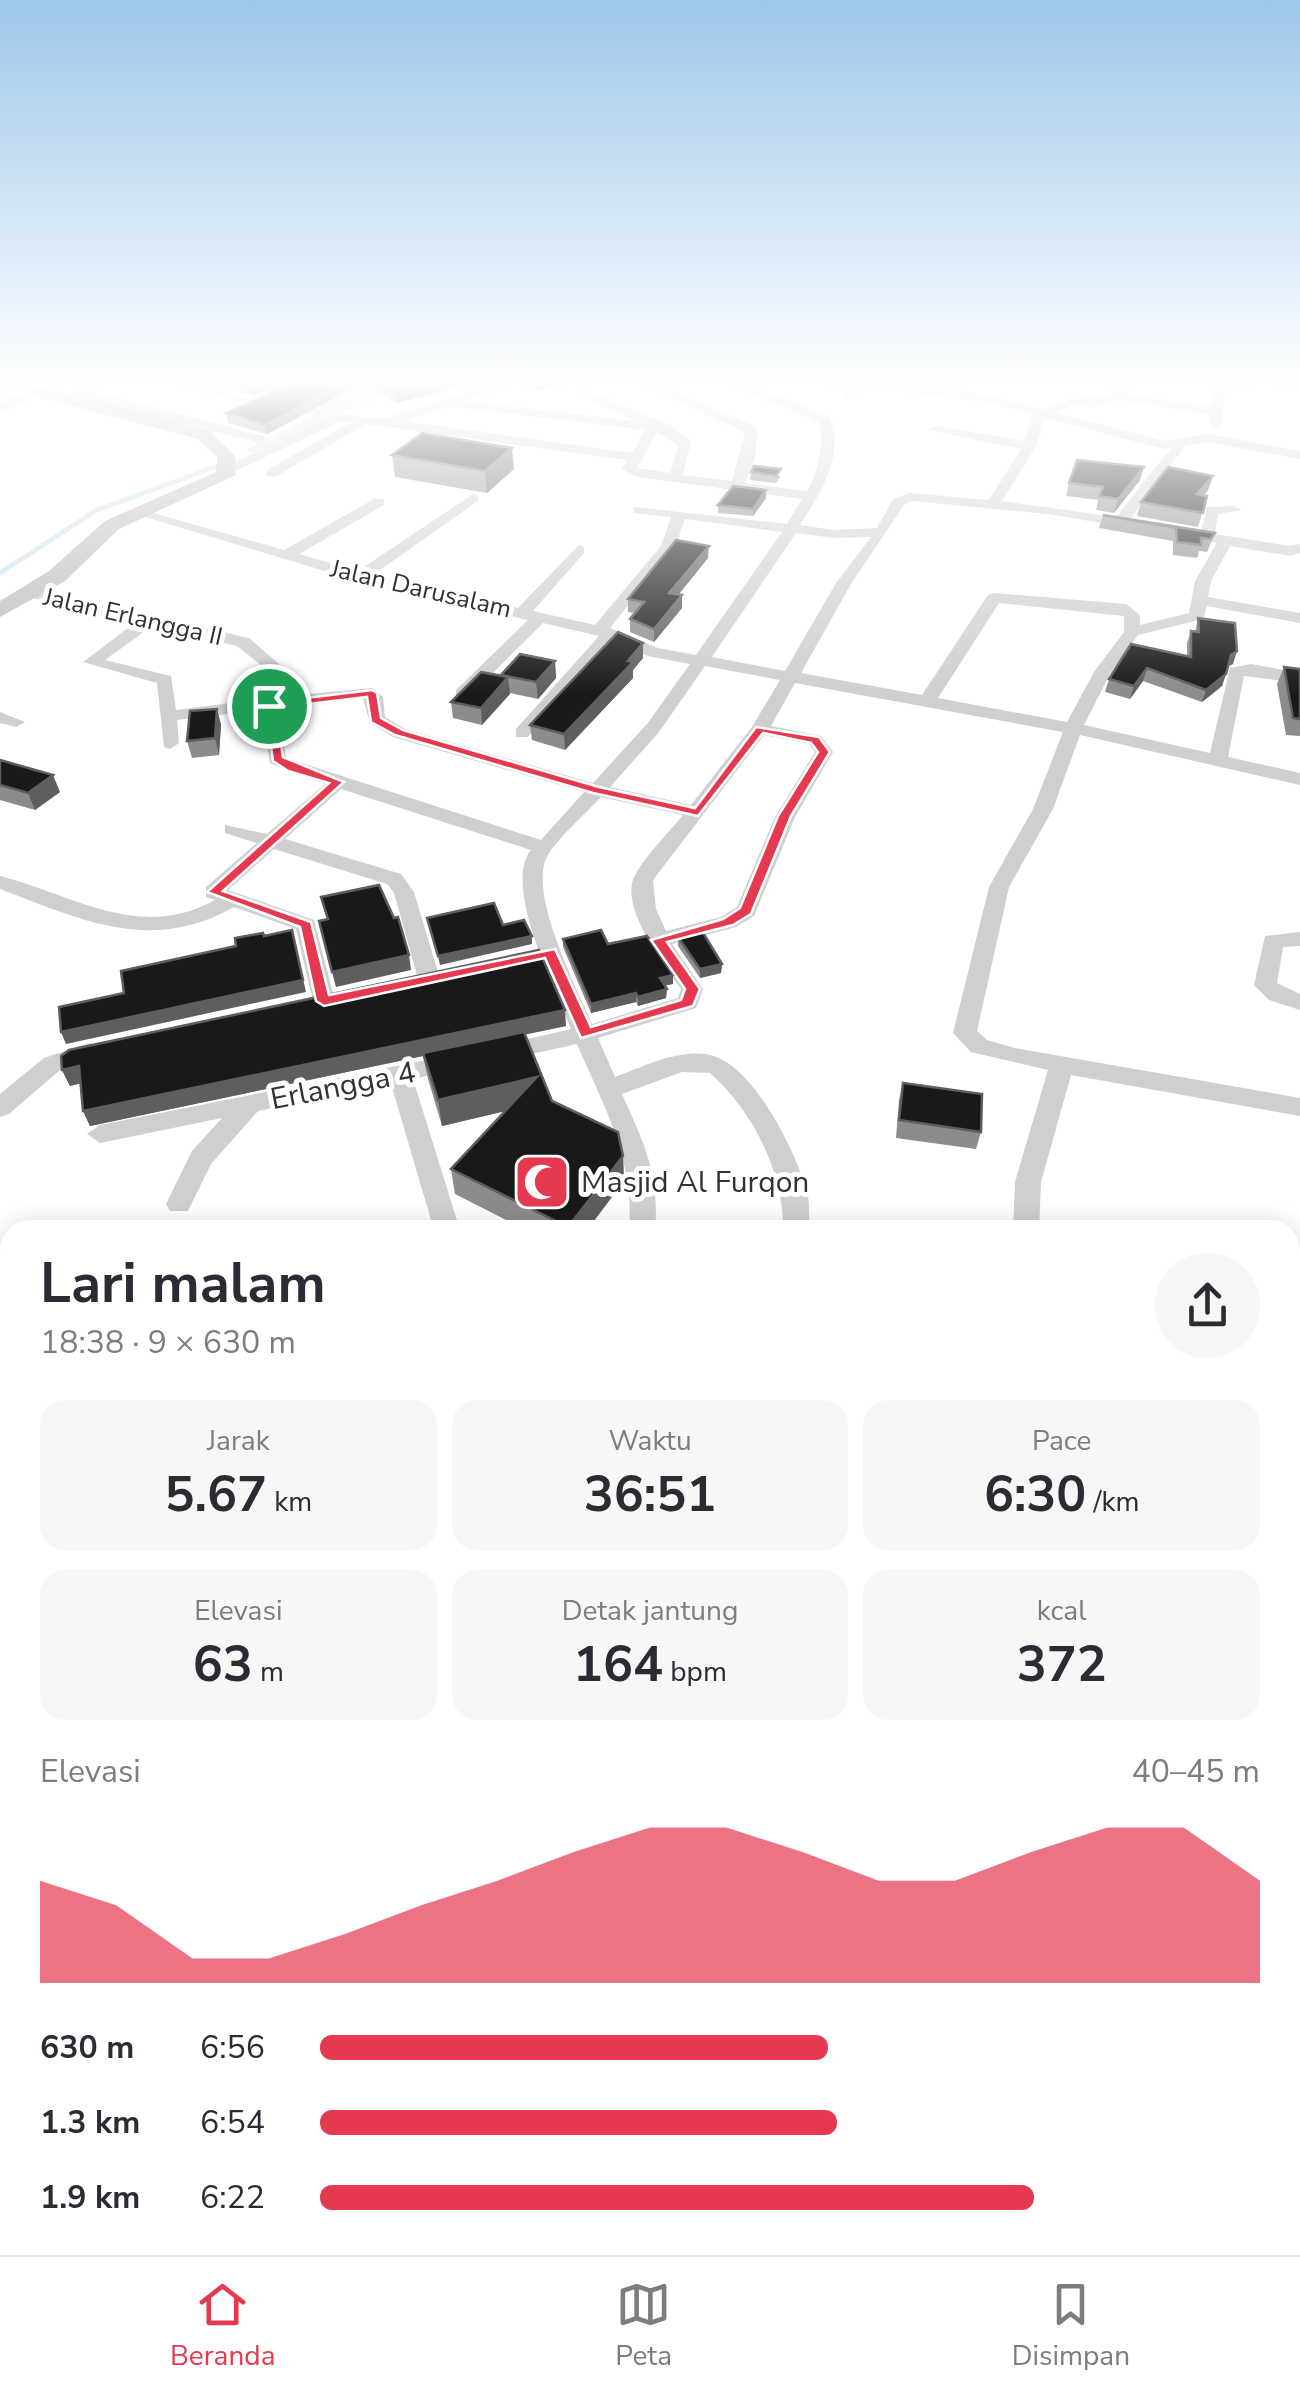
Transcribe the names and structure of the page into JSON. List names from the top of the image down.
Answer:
{
  "streets": {
    "street": ["Jalan Darusalam", "Jalan Erlangga II", "Erlangga 4"]
  },
  "places": {
    "mosque": ["Masjid Al Furqon"]
  },
  "page": {
    "heading": ["Lari malam", "18:38 · 9 × 630 m"],
    "stats": [
      ["Jarak", "5.67 km"],
      ["Waktu", "36:51"],
      ["Pace", "6:30 /km"],
      ["Elevasi", "63 m"],
      ["Detak jantung", "164 bpm"],
      ["kcal", "372"]
    ],
    "chart": ["Elevasi", "40–45 m"],
    "list": [
      {
        "name": "630 m",
        "note": "6:56"
      },
      {
        "name": "1.3 km",
        "note": "6:54"
      },
      {
        "name": "1.9 km",
        "note": "6:22"
      }
    ],
    "tabs": ["Beranda", "Peta", "Disimpan"]
  }
}
